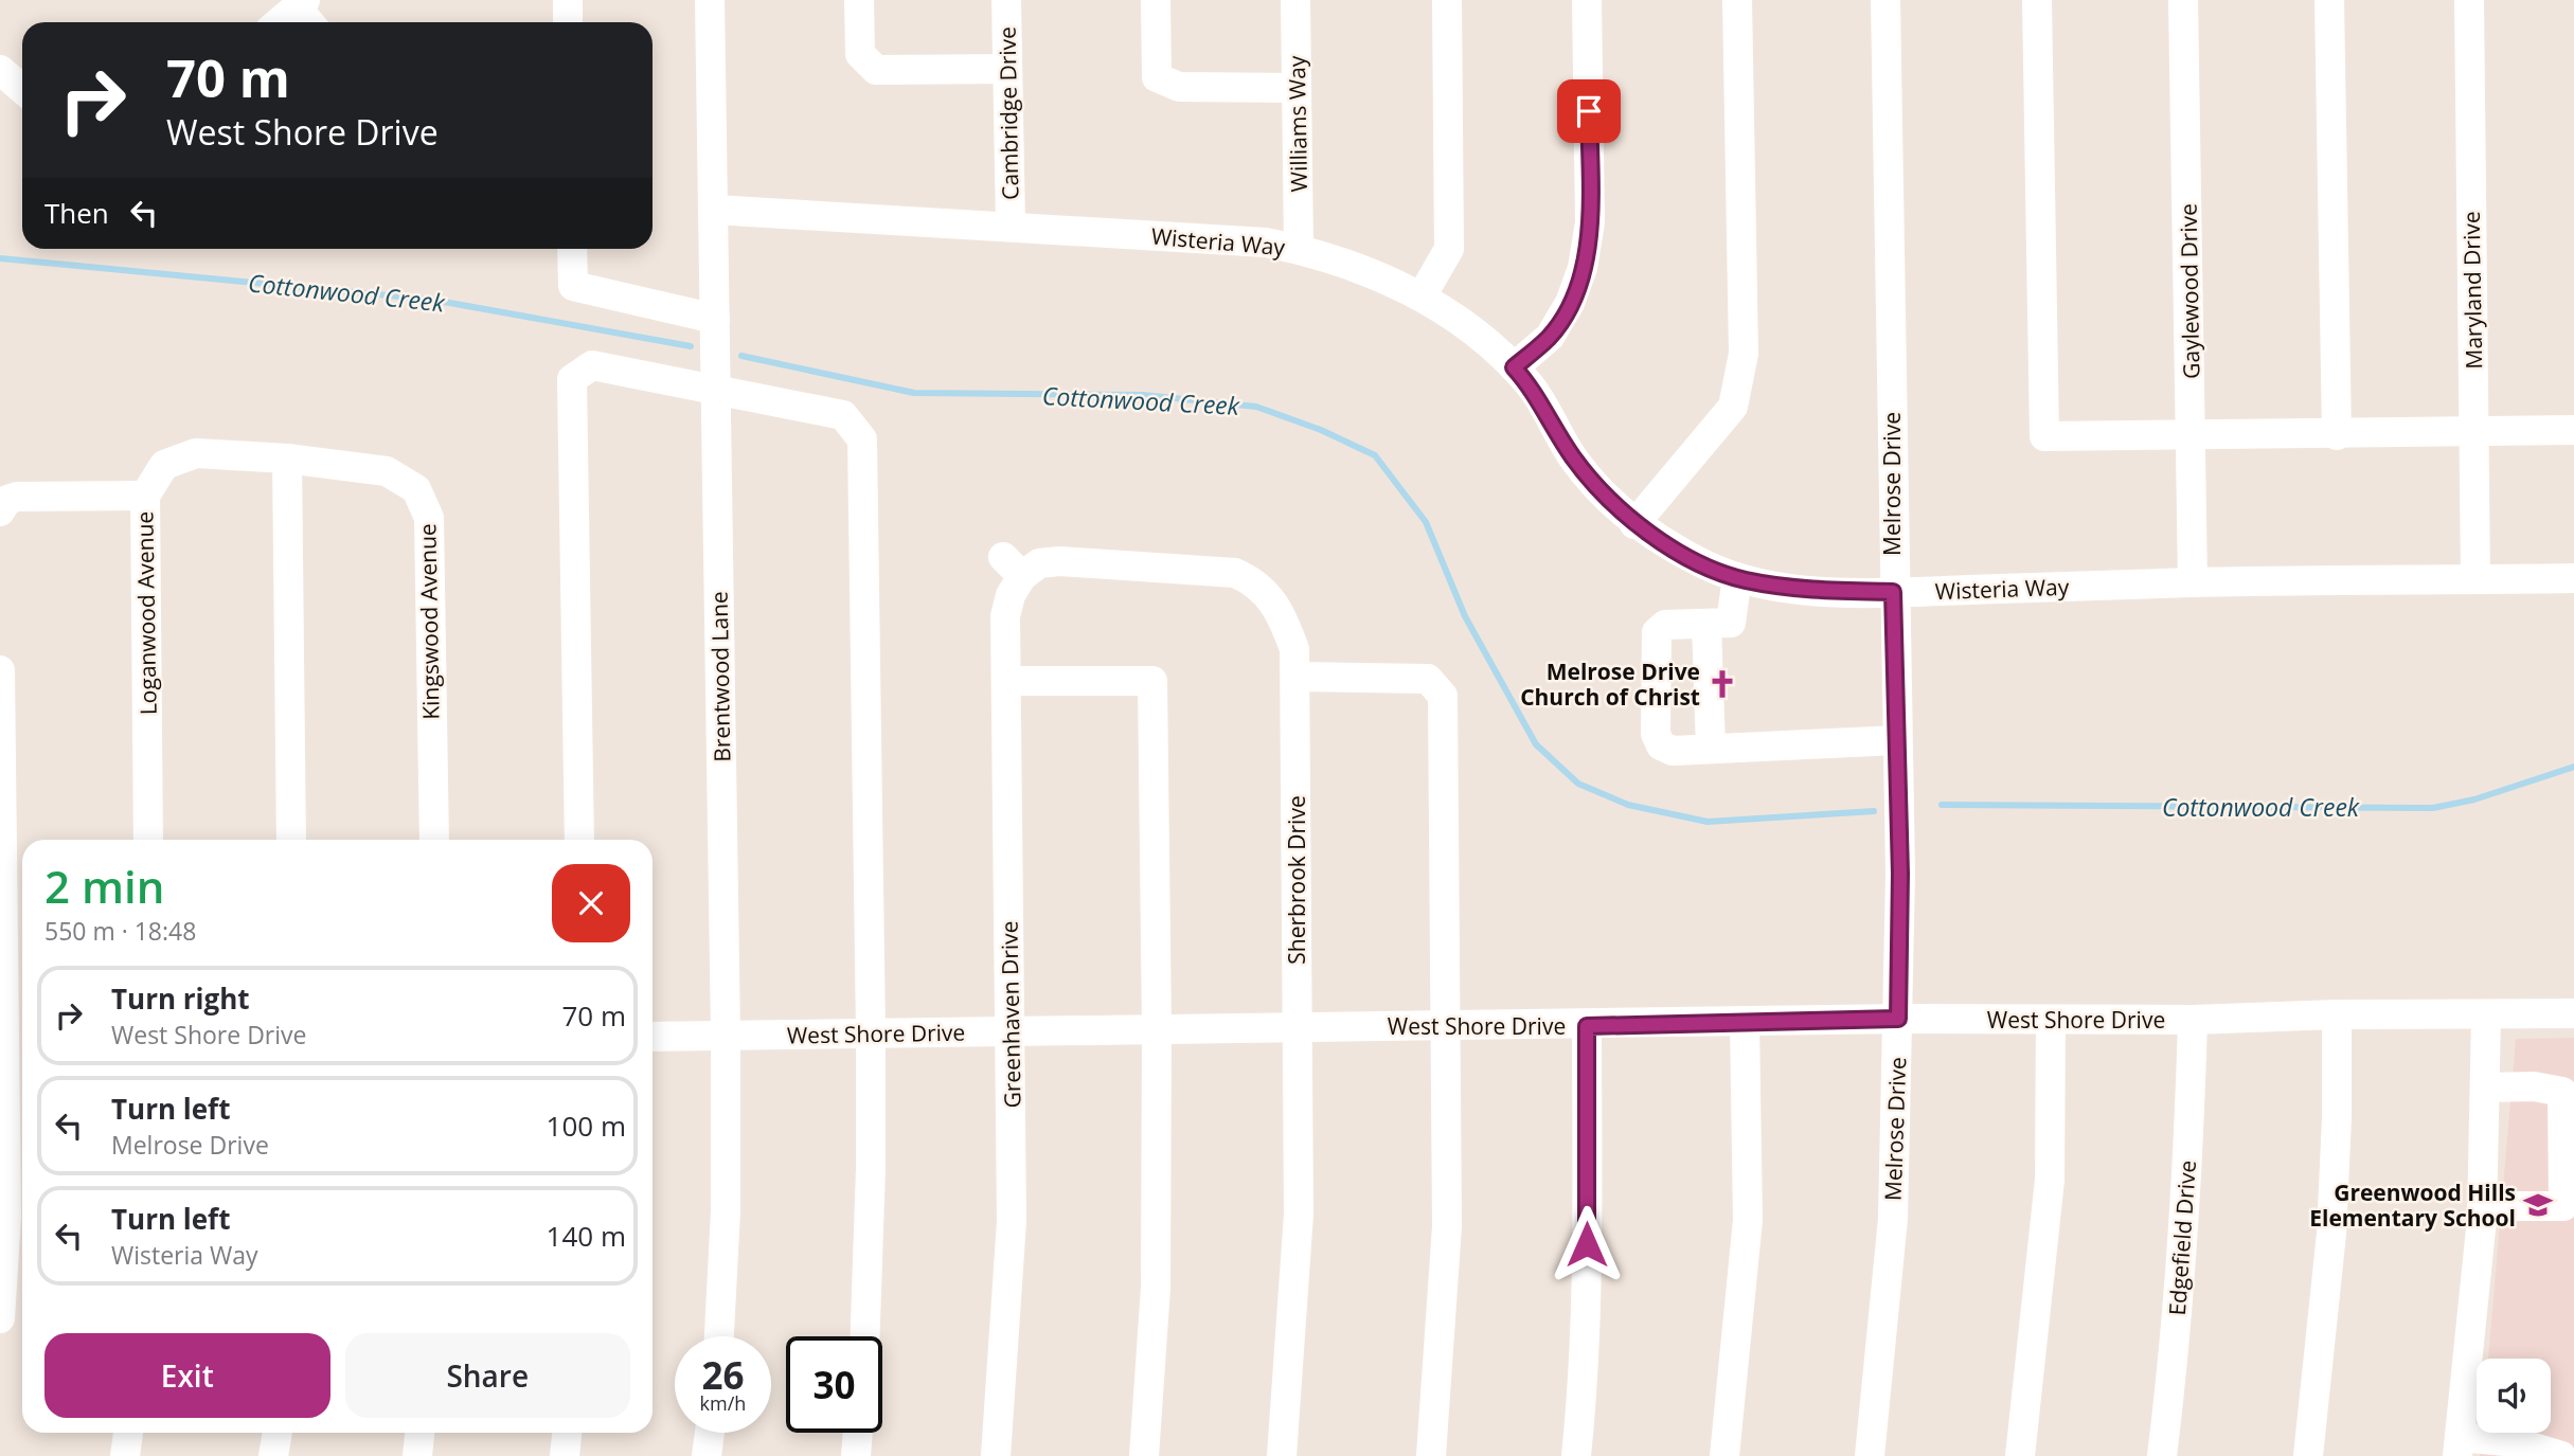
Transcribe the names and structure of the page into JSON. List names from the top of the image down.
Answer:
{
  "streets": {
    "street": [
      "Cambridge Drive",
      "Williams Way",
      "Wisteria Way",
      "Maryland Drive",
      "Gaylewood Drive",
      "Melrose Drive",
      "Loganwood Avenue",
      "Kingswood Avenue",
      "Brentwood Lane",
      "Sherbrook Drive",
      "Greenhaven Drive",
      "West Shore Drive",
      "Edgefield Drive"
    ]
  },
  "crossings": [
    ["Cambridge Drive", "Wisteria Way"],
    ["Williams Way", "Wisteria Way"],
    ["Wisteria Way", "Maryland Drive"],
    ["Wisteria Way", "Gaylewood Drive"],
    ["Wisteria Way", "Melrose Drive"],
    ["Wisteria Way", "Brentwood Lane"],
    ["Melrose Drive", "West Shore Drive"],
    ["Loganwood Avenue", "Kingswood Avenue"],
    ["Brentwood Lane", "West Shore Drive"],
    ["Sherbrook Drive", "Greenhaven Drive"],
    ["Sherbrook Drive", "West Shore Drive"],
    ["Greenhaven Drive", "West Shore Drive"],
    ["West Shore Drive", "Edgefield Drive"]
  ],
  "water": ["Cottonwood Creek"],
  "places": {
    "church": ["Melrose Drive Church of Christ"],
    "school or university": ["Greenwood Hills Elementary School"]
  },
  "page": {
    "turn": ["70 m", "West Shore Drive"],
    "then": "Then",
    "heading": ["2 min", "550 m · 18:48"],
    "list": [
      {
        "name": "Turn right",
        "note": "West Shore Drive",
        "value": "70 m"
      },
      {
        "name": "Turn left",
        "note": "Melrose Drive",
        "value": "100 m"
      },
      {
        "name": "Turn left",
        "note": "Wisteria Way",
        "value": "140 m"
      }
    ],
    "buttons": ["Exit", "Share"],
    "speed": "26 km/h",
    "limit": "30"
  }
}
